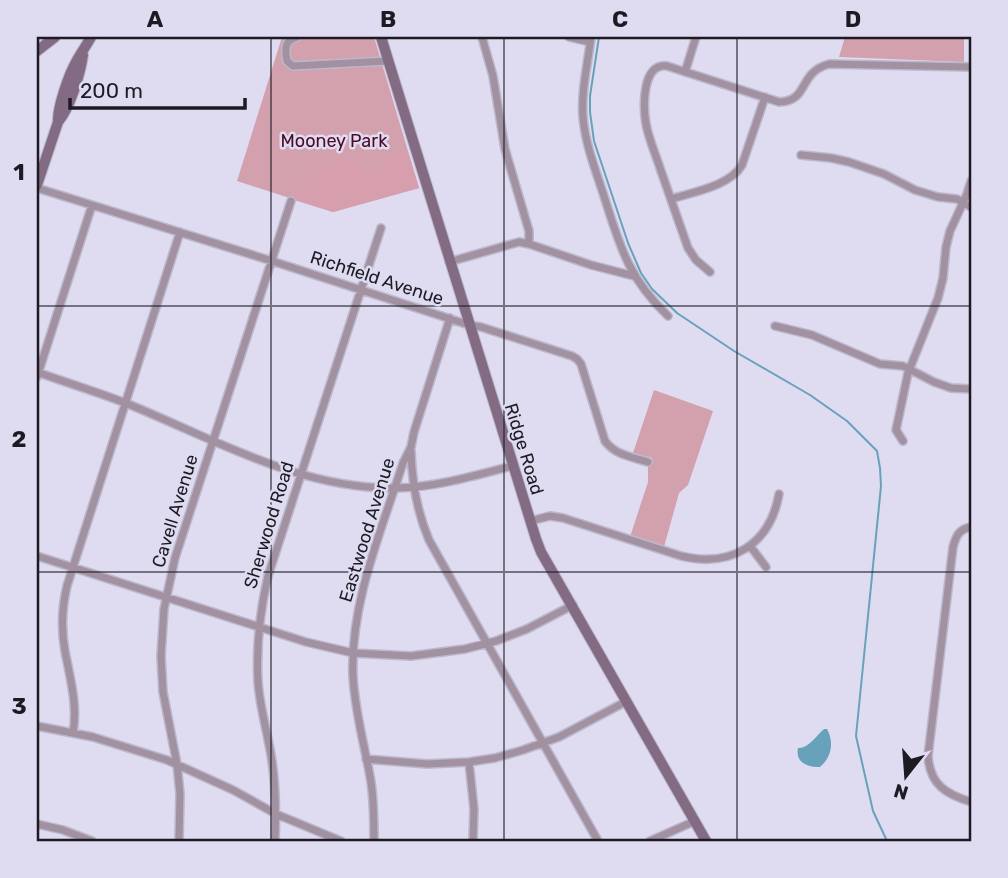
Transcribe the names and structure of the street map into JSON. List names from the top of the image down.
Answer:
{
  "streets": {
    "street": [
      "Richfield Avenue",
      "Ridge Road",
      "Cavell Avenue",
      "Sherwood Road",
      "Eastwood Avenue"
    ]
  },
  "crossings": [
    ["Richfield Avenue", "Ridge Road"],
    ["Richfield Avenue", "Cavell Avenue"],
    ["Richfield Avenue", "Sherwood Road"],
    ["Richfield Avenue", "Eastwood Avenue"]
  ],
  "parks": ["Mooney Park"],
  "scale_bar": "200 m",
  "north": "bottom",
  "grid": {
    "columns": [
      "A",
      "B",
      "C",
      "D"
    ],
    "rows": ["1", "2", "3"]
  }
}
